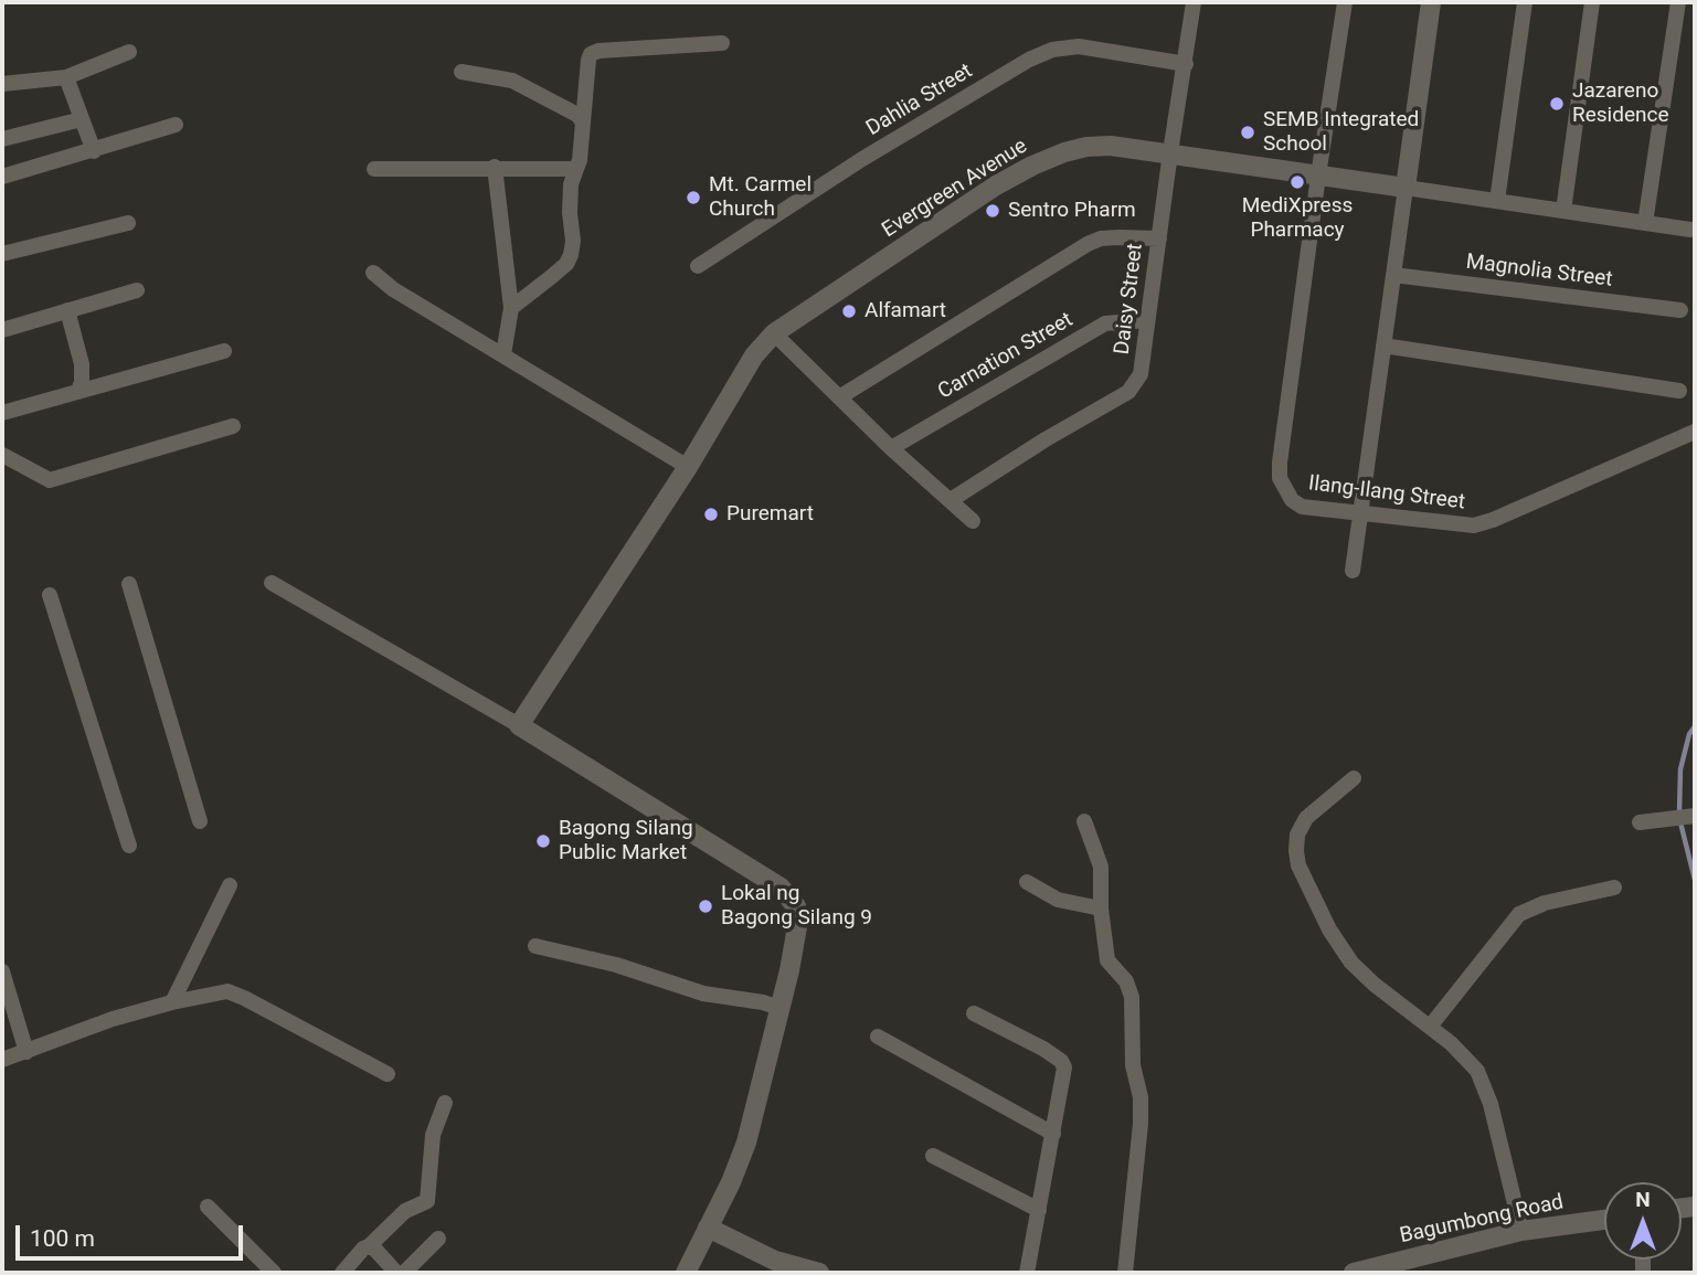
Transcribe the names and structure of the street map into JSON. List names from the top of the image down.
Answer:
{
  "streets": {
    "street": [
      "Dahlia Street",
      "Evergreen Avenue",
      "Magnolia Street",
      "Daisy Street",
      "Carnation Street",
      "Ilang-Ilang Street",
      "Bagumbong Road"
    ]
  },
  "crossings": [
    ["Dahlia Street", "Daisy Street"],
    ["Evergreen Avenue", "Daisy Street"],
    ["Evergreen Avenue", "Ilang-Ilang Street"],
    ["Daisy Street", "Carnation Street"]
  ],
  "places": [
    "Jazareno Residence",
    "SEMB Integrated School",
    "MediXpress Pharmacy",
    "Mt. Carmel Church",
    "Sentro Pharm",
    "Alfamart",
    "Puremart",
    "Bagong Silang Public Market",
    "Lokal ng Bagong Silang 9"
  ],
  "scale_bar": "100 m",
  "north": "top"
}
